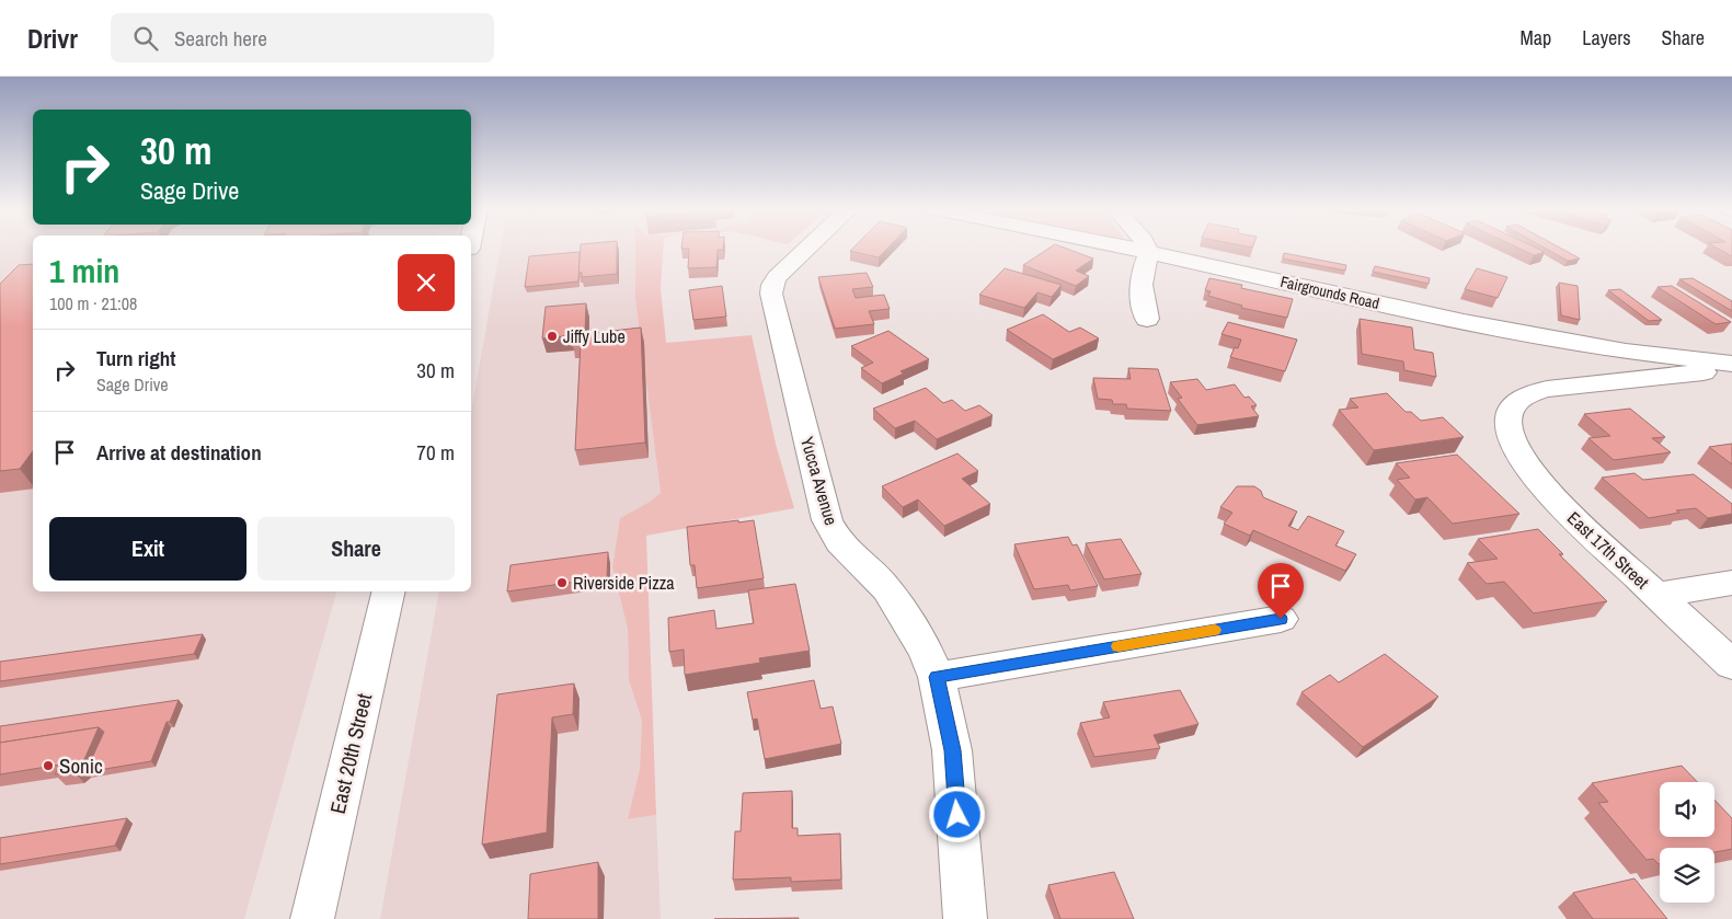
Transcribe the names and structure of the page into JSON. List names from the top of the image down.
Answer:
{
  "streets": {
    "street": [
      "Fairgrounds Road",
      "Yucca Avenue",
      "East 17th Street",
      "East 20th Street"
    ]
  },
  "places": ["Jiffy Lube", "Riverside Pizza", "Sonic"],
  "page": {
    "header": "Drivr",
    "search": "Search here",
    "nav": ["Map", "Layers", "Share"],
    "turn": ["30 m", "Sage Drive"],
    "heading": ["1 min", "100 m · 21:08"],
    "list": [
      {
        "name": "Turn right",
        "note": "Sage Drive",
        "value": "30 m"
      },
      {
        "name": "Arrive at destination",
        "value": "70 m"
      }
    ],
    "buttons": ["Exit", "Share"]
  }
}
